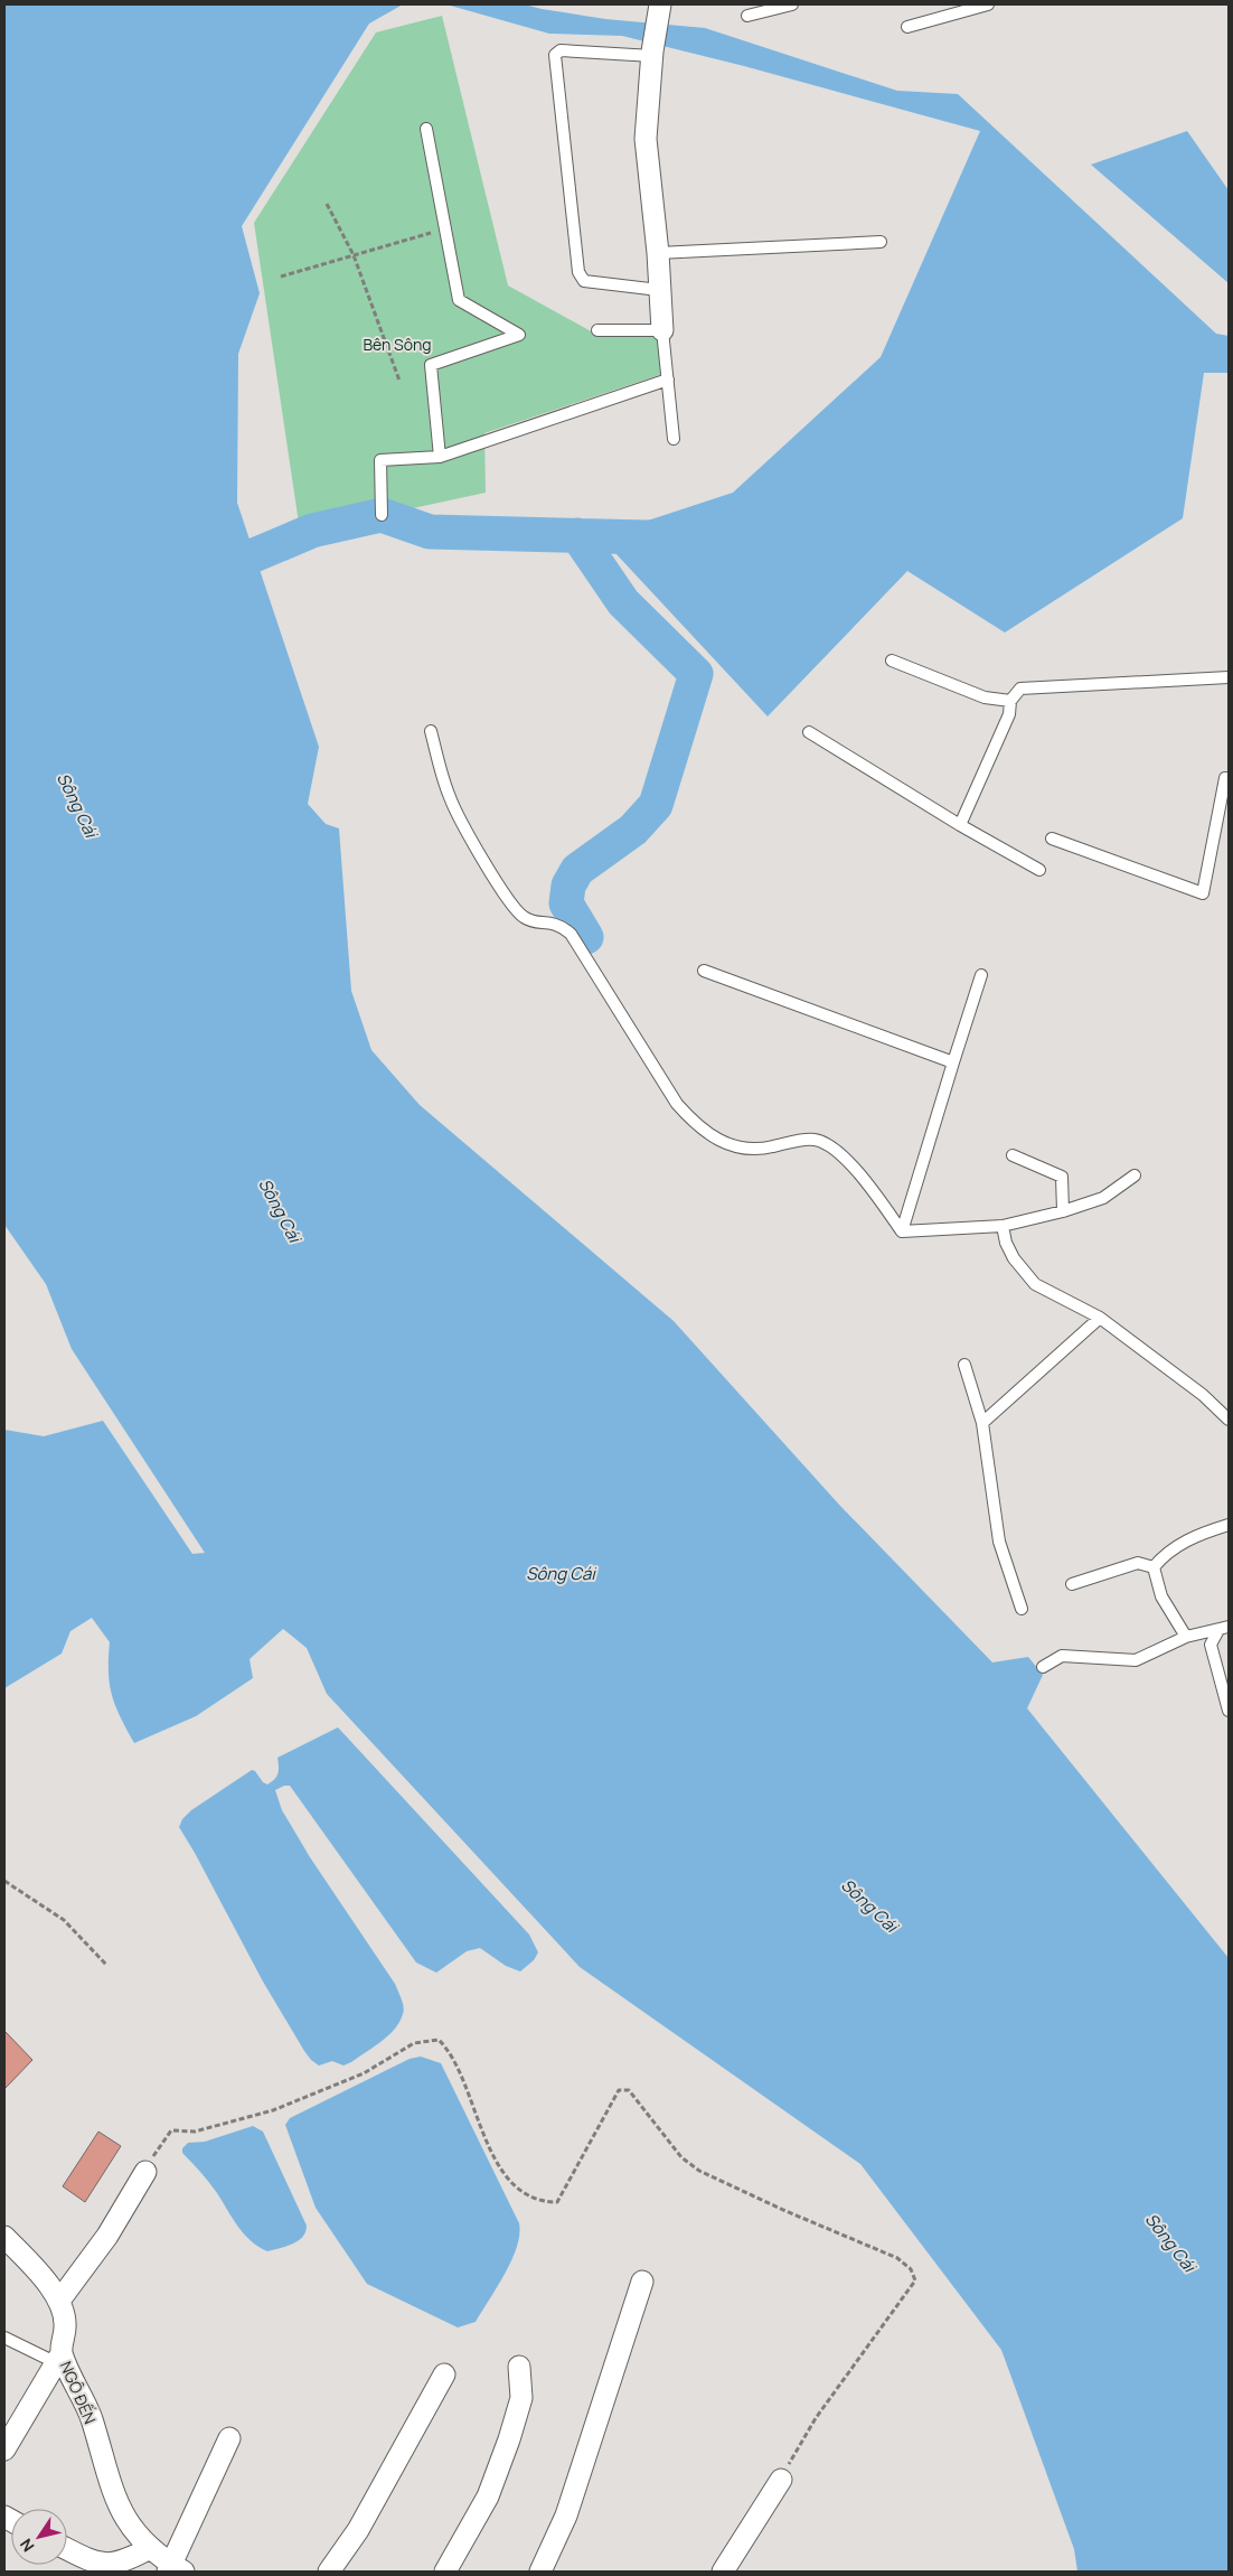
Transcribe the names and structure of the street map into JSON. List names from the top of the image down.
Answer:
{
  "streets": {
    "street": ["NGÔ ĐẾN"]
  },
  "water": ["Sông Cái"],
  "parks": ["Bên Sông"],
  "north": "bottom left"
}
